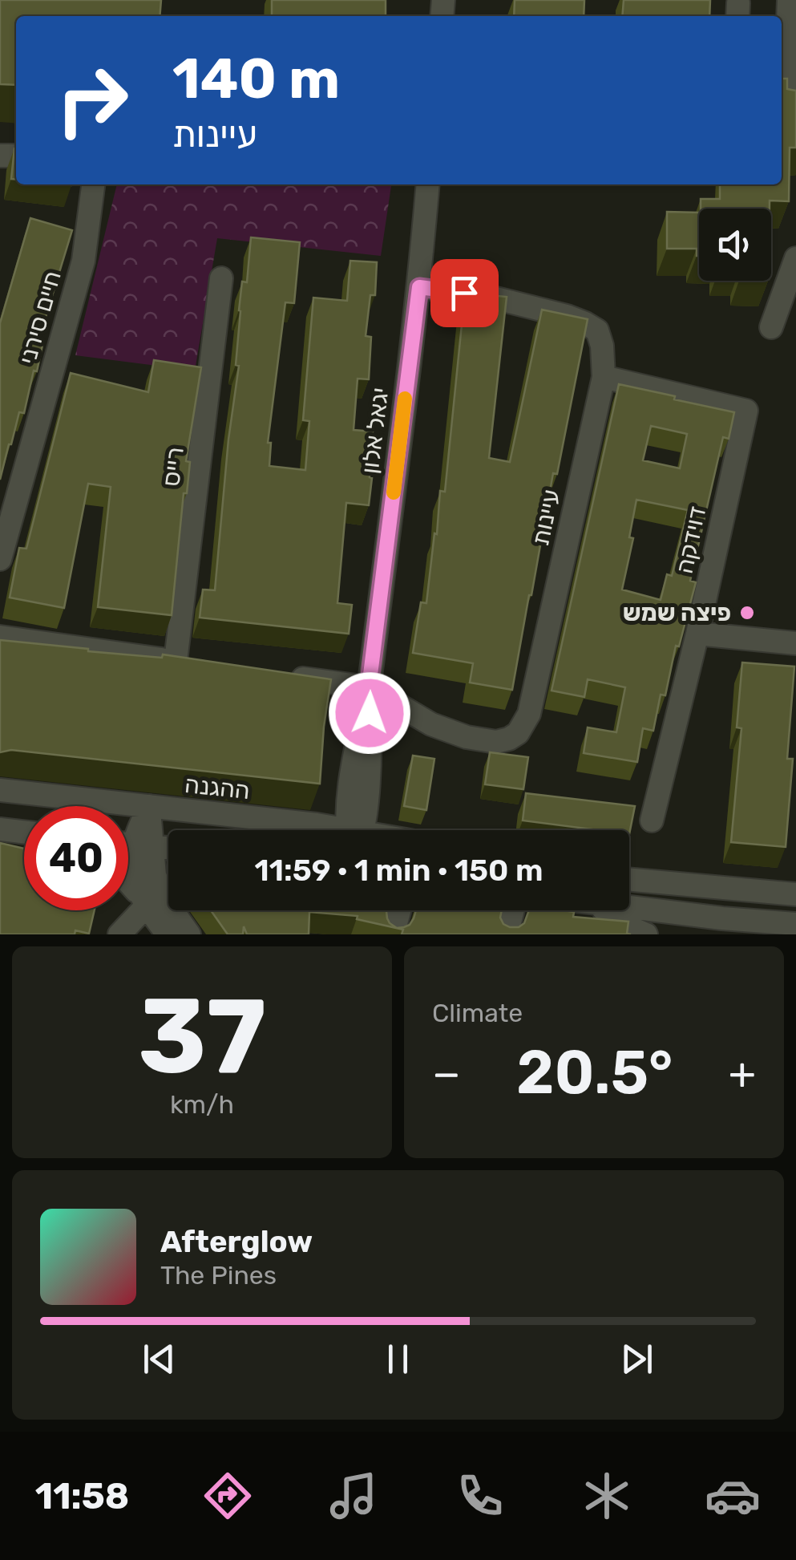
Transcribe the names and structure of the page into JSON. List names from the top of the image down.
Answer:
{
  "streets": {
    "street": [
      "חיים סירני",
      "יגאל אלון",
      "רייס",
      "עיינות",
      "דוידקה",
      "ההגנה"
    ]
  },
  "crossings": [
    ["יגאל אלון", "עיינות"],
    ["עיינות", "דוידקה"]
  ],
  "places": ["פיצה שמש"],
  "page": {
    "turn": ["140 m", "עיינות"],
    "limit": "40",
    "trip": "11:59 · 1 min · 150 m",
    "tile": [
      ["37", "km/h"],
      "Climate"
    ],
    "heat": ["−", "20.5°", "+"],
    "song": ["Afterglow", "The Pines"],
    "tabs": "11:58"
  }
}
